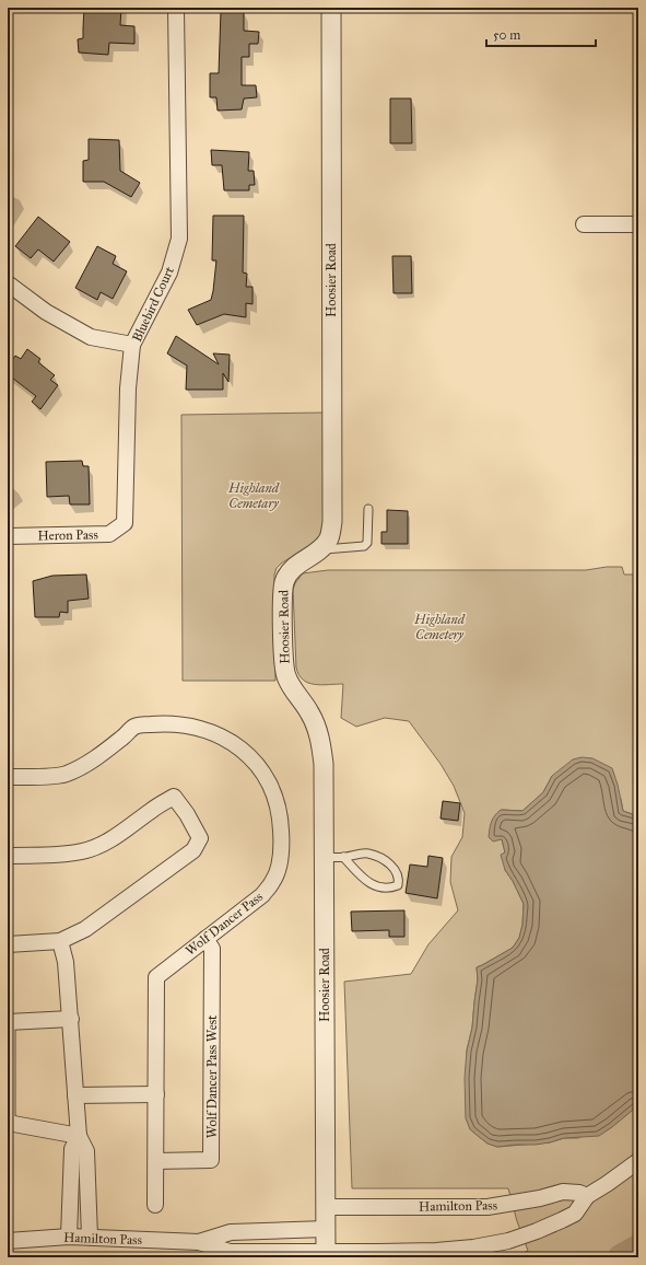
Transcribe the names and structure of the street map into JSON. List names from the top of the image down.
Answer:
{
  "streets": {
    "street": [
      "Hoosier Road",
      "Bluebird Court",
      "Heron Pass",
      "Wolf Dancer Pass",
      "Wolf Dancer Pass West",
      "Hamilton Pass"
    ]
  },
  "crossings": [
    ["Hoosier Road", "Hamilton Pass"],
    ["Bluebird Court", "Heron Pass"],
    ["Wolf Dancer Pass", "Wolf Dancer Pass West"]
  ],
  "parks": ["Highland Cemetary", "Highland Cemetery"],
  "scale_bar": "50 m"
}
